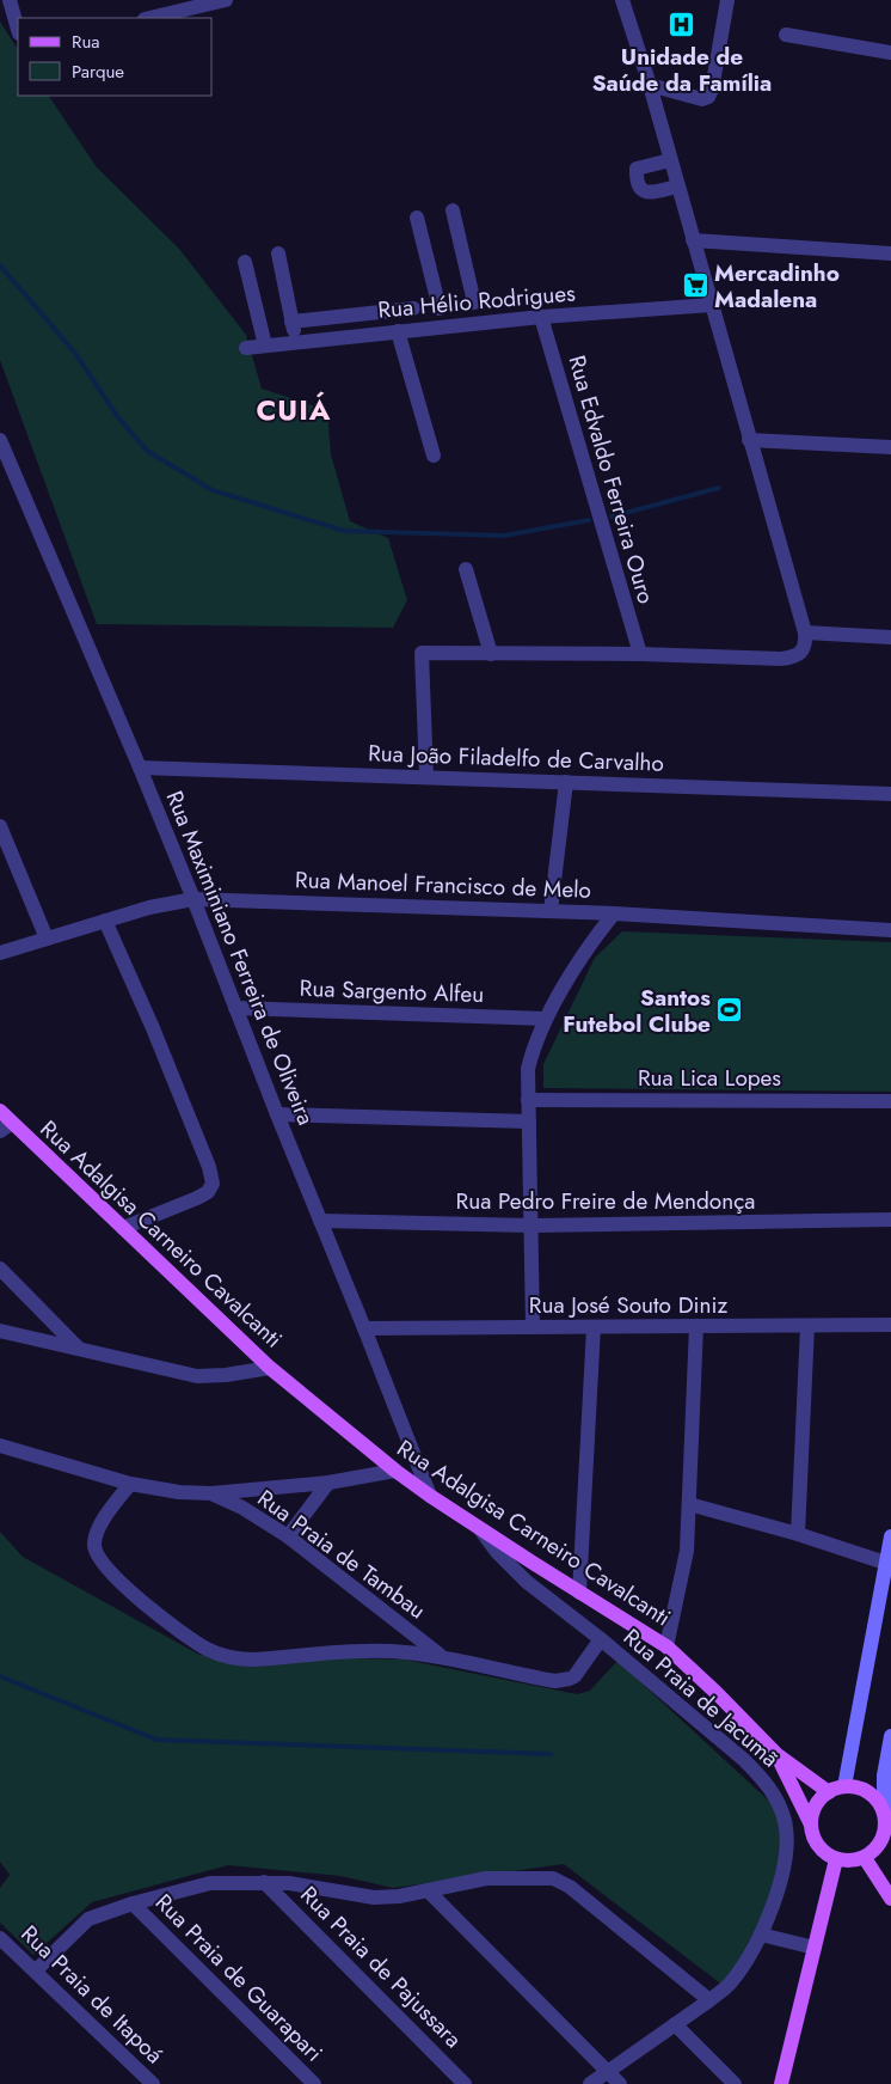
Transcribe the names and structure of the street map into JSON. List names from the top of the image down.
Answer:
{
  "streets": {
    "main road": ["Rua Adalgisa Carneiro Cavalcanti"],
    "street": [
      "Rua Hélio Rodrigues",
      "Rua Edvaldo Ferreira Ouro",
      "Rua João Filadelfo de Carvalho",
      "Rua Manoel Francisco de Melo",
      "Rua Maximiniano Ferreira de Oliveira",
      "Rua Sargento Alfeu",
      "Rua Lica Lopes",
      "Rua Pedro Freire de Mendonça",
      "Rua José Souto Diniz",
      "Rua Praia de Tambau",
      "Rua Praia de Jacumã",
      "Rua Praia de Pajussara",
      "Rua Praia de Guarapari",
      "Rua Praia de Itapoá"
    ]
  },
  "crossings": [
    ["Rua Hélio Rodrigues", "Rua Edvaldo Ferreira Ouro"],
    ["Rua João Filadelfo de Carvalho", "Rua Maximiniano Ferreira de Oliveira"],
    ["Rua Manoel Francisco de Melo", "Rua Maximiniano Ferreira de Oliveira"],
    ["Rua Maximiniano Ferreira de Oliveira", "Rua Sargento Alfeu"],
    ["Rua Maximiniano Ferreira de Oliveira", "Rua Pedro Freire de Mendonça"],
    ["Rua Maximiniano Ferreira de Oliveira", "Rua Adalgisa Carneiro Cavalcanti"],
    ["Rua Maximiniano Ferreira de Oliveira", "Rua José Souto Diniz"],
    ["Rua Adalgisa Carneiro Cavalcanti", "Rua Praia de Jacumã"]
  ],
  "districts": ["CUIÁ"],
  "places": {
    "hospital": ["Unidade de Saúde da Família"],
    "supermarket": ["Mercadinho Madalena"],
    "sports": ["Santos Futebol Clube"]
  },
  "legend": ["Rua", "Parque"]
}
